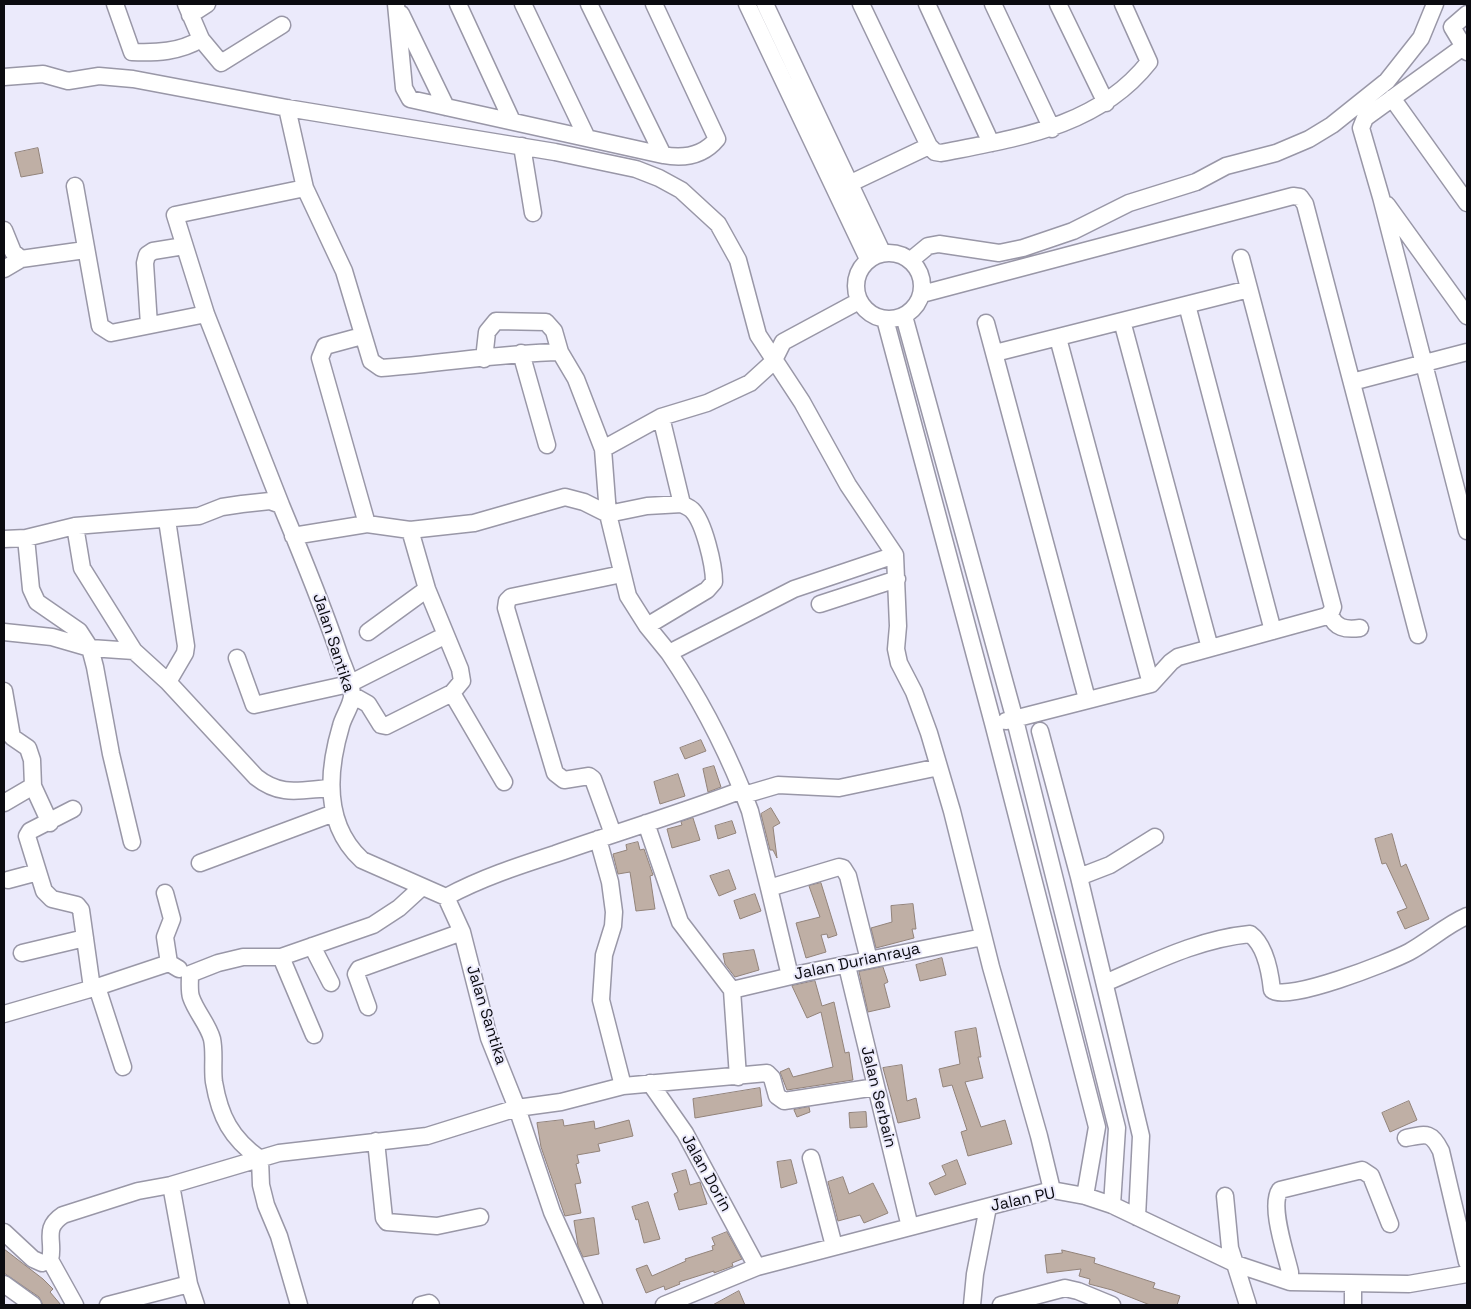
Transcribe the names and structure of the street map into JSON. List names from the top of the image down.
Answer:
{
  "streets": {
    "street": [
      "Jalan Santika",
      "Jalan Durianraya",
      "Jalan Serbain",
      "Jalan Dorin",
      "Jalan PU"
    ]
  },
  "crossings": [
    ["Jalan Durianraya", "Jalan Serbain"],
    ["Jalan Serbain", "Jalan PU"],
    ["Jalan Dorin", "Jalan PU"]
  ]
}
